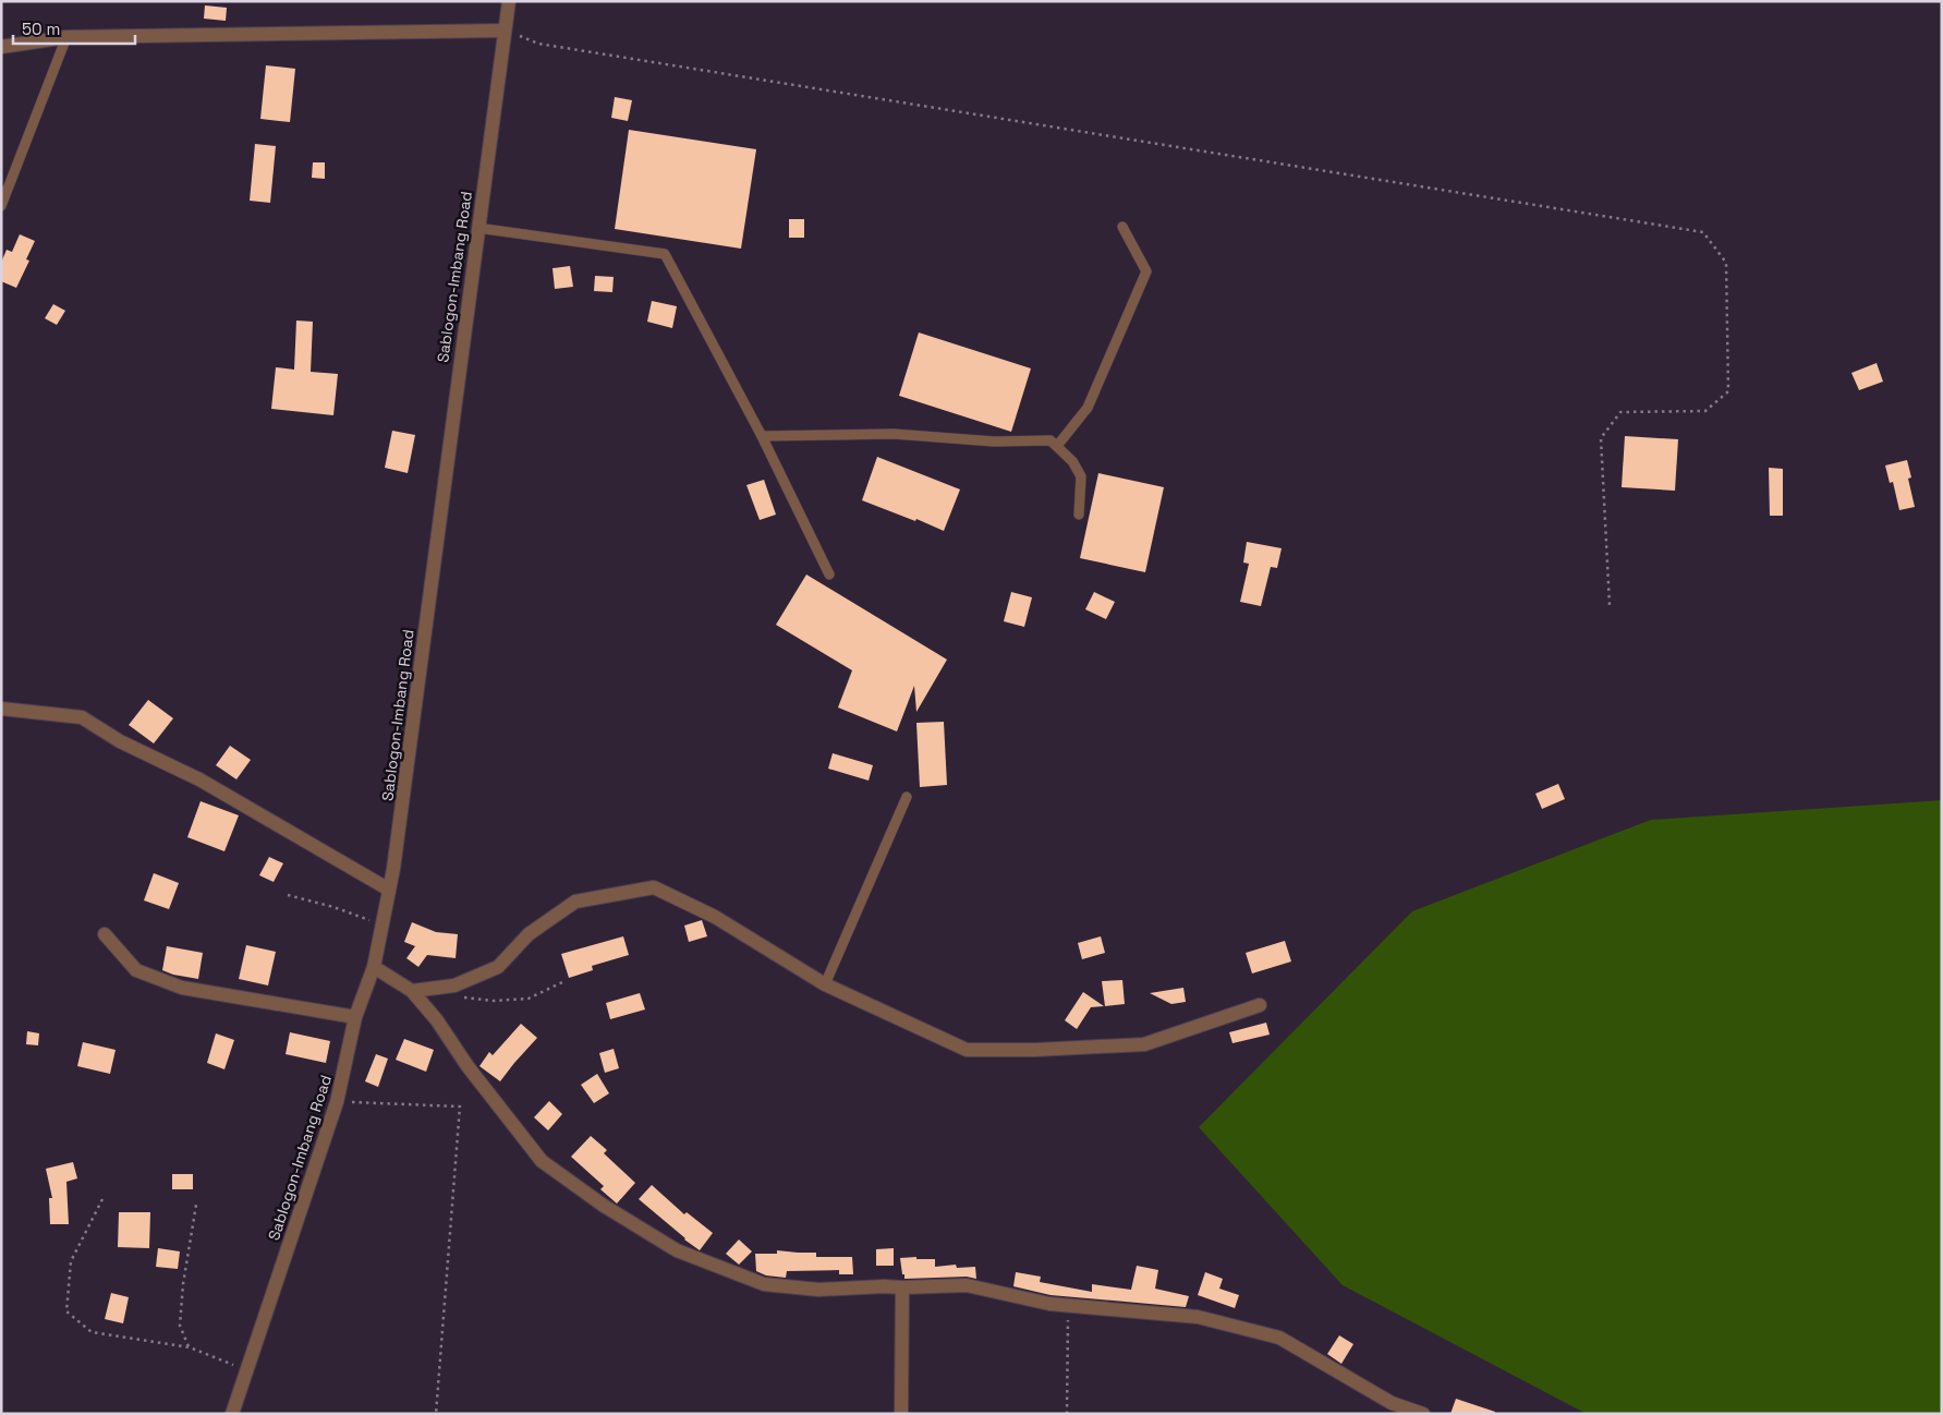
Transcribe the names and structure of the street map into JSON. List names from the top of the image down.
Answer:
{
  "streets": {
    "street": ["Sablogon-Imbang Road"]
  },
  "scale_bar": "50 m"
}
